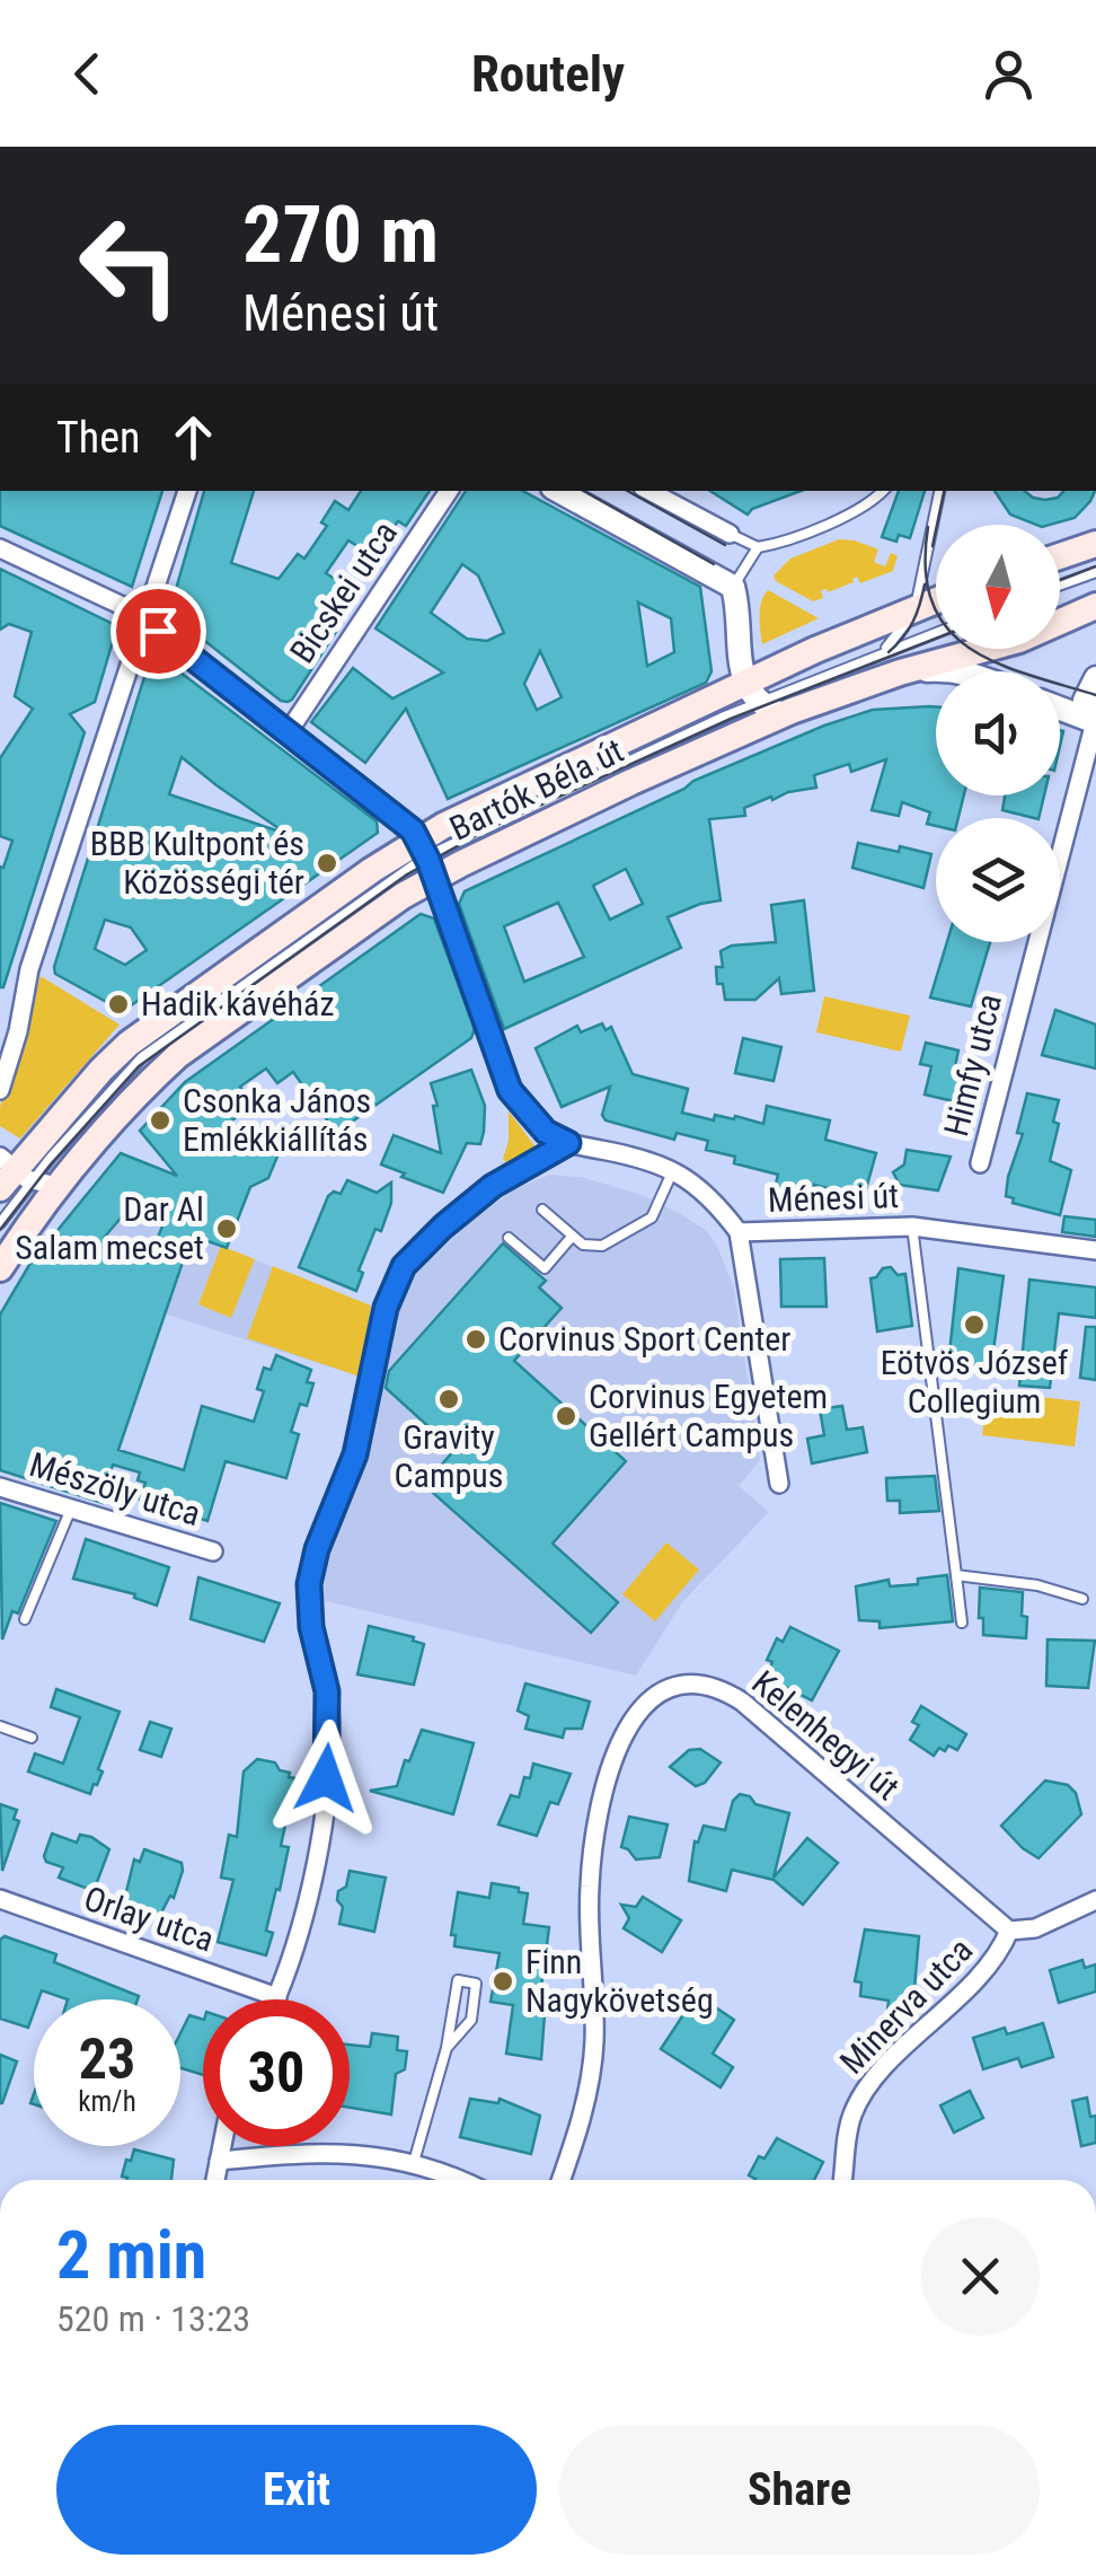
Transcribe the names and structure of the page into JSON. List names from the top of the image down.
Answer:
{
  "streets": {
    "main road": ["Bartók Béla út"],
    "street": [
      "Bicskei utca",
      "Himfy utca",
      "Ménesi út",
      "Mészöly utca",
      "Kelenhegyi út",
      "Orlay utca",
      "Minerva utca"
    ]
  },
  "crossings": [
    ["Bartók Béla út", "Ménesi út"],
    ["Kelenhegyi út", "Minerva utca"]
  ],
  "places": [
    "BBB Kultpont és Közösségi tér",
    "Hadik kávéház",
    "Csonka János Emlékkiállítás",
    "Dar Al Salam mecset",
    "Eötvös József Collegium",
    "Corvinus Sport Center",
    "Gravity Campus",
    "Corvinus Egyetem Gellért Campus",
    "Finn Nagykövetség"
  ],
  "north": "bottom",
  "page": {
    "header": "Routely",
    "turn": ["270 m", "Ménesi út"],
    "then": "Then",
    "speed": "23 km/h",
    "limit": "30",
    "heading": ["2 min", "520 m · 13:23"],
    "buttons": ["Exit", "Share"]
  }
}
